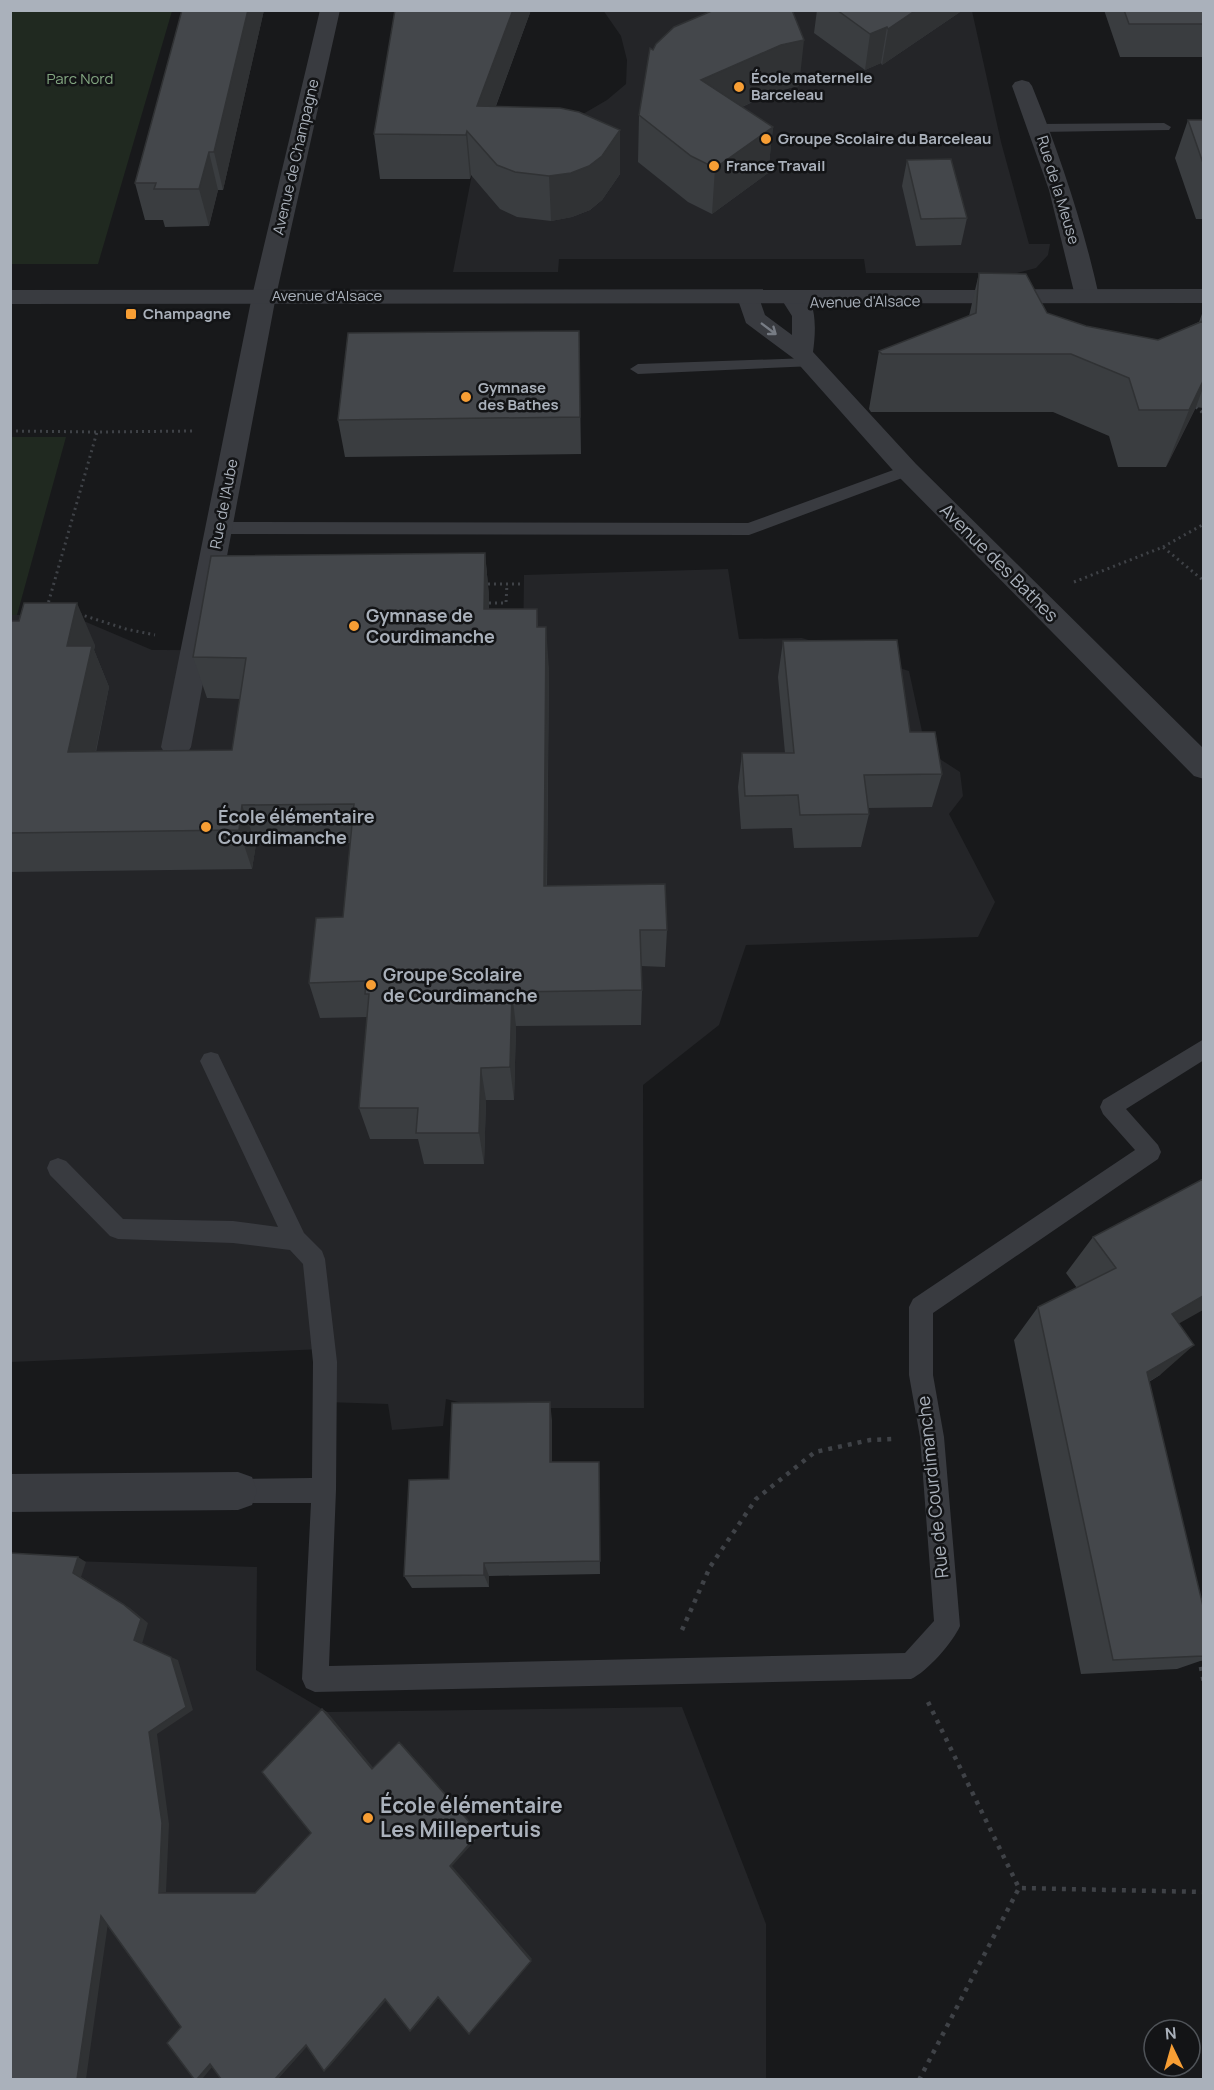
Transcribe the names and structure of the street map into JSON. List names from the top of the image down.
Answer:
{
  "streets": {
    "street": [
      "Avenue de Champagne",
      "Rue de la Meuse",
      "Avenue d'Alsace",
      "Rue de l'Aube",
      "Avenue des Bathes"
    ],
    "lane": ["Rue de Courdimanche"]
  },
  "crossings": [
    ["Avenue de Champagne", "Avenue d'Alsace"],
    ["Avenue de Champagne", "Rue de l'Aube"],
    ["Rue de la Meuse", "Avenue d'Alsace"],
    ["Avenue d'Alsace", "Rue de l'Aube"],
    ["Avenue d'Alsace", "Avenue des Bathes"]
  ],
  "parks": ["Parc Nord"],
  "places": {
    "other": [
      "École maternelle Barceleau",
      "Groupe Scolaire du Barceleau",
      "France Travail",
      "Gymnase des Bathes",
      "Gymnase de Courdimanche",
      "École élémentaire Courdimanche",
      "Groupe Scolaire de Courdimanche",
      "École élémentaire Les Millepertuis"
    ],
    "transit": ["Champagne"]
  },
  "north": "top"
}
